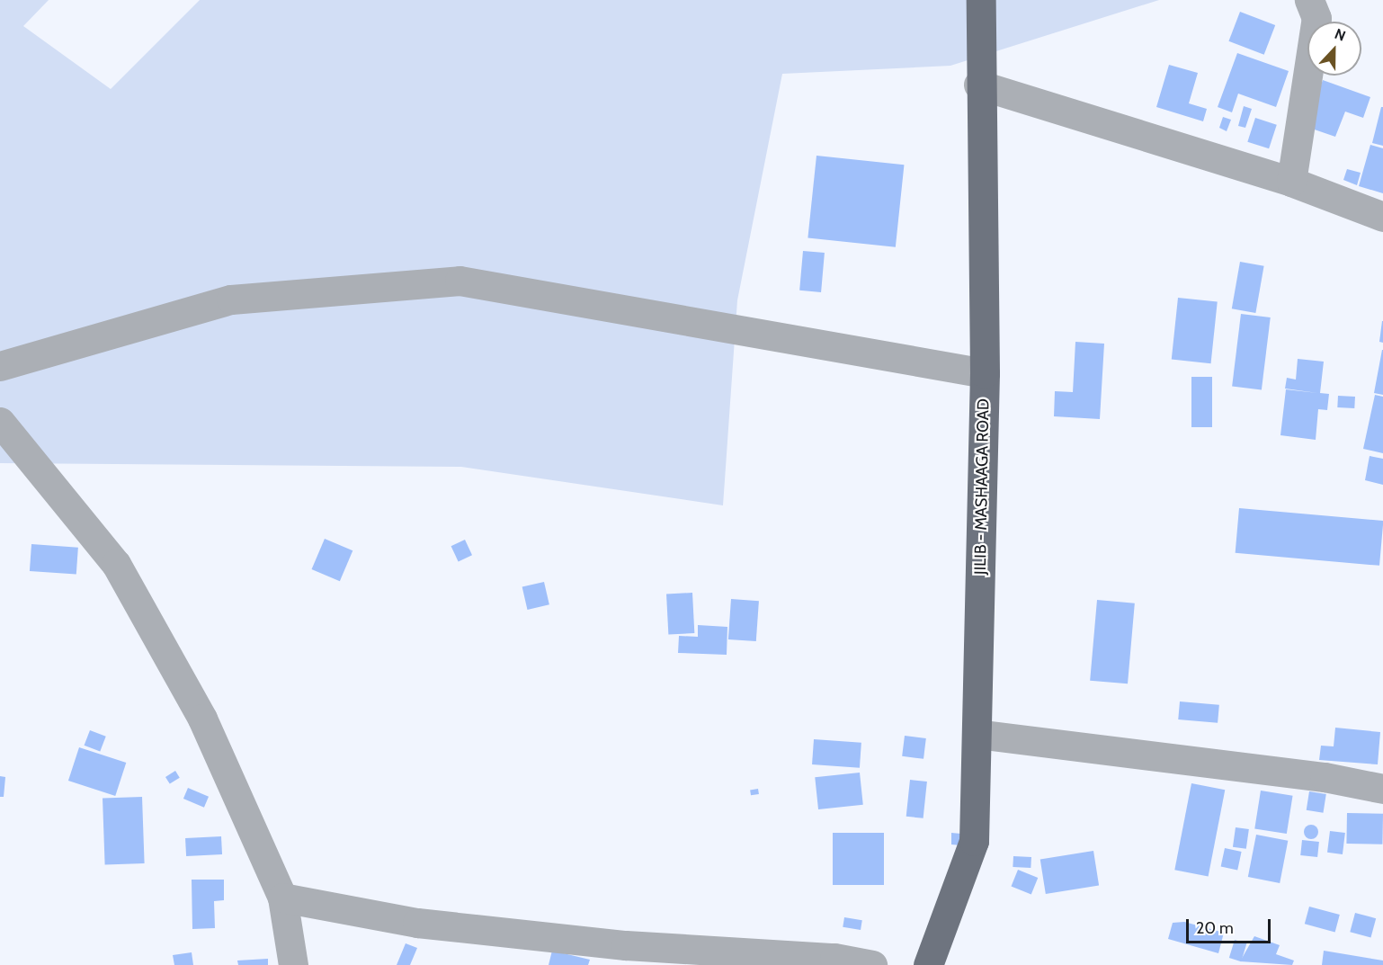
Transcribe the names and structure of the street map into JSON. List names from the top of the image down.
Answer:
{
  "streets": {
    "main road": ["JILIB - MASHAAGA ROAD"]
  },
  "scale_bar": "20 m",
  "north": "top"
}
